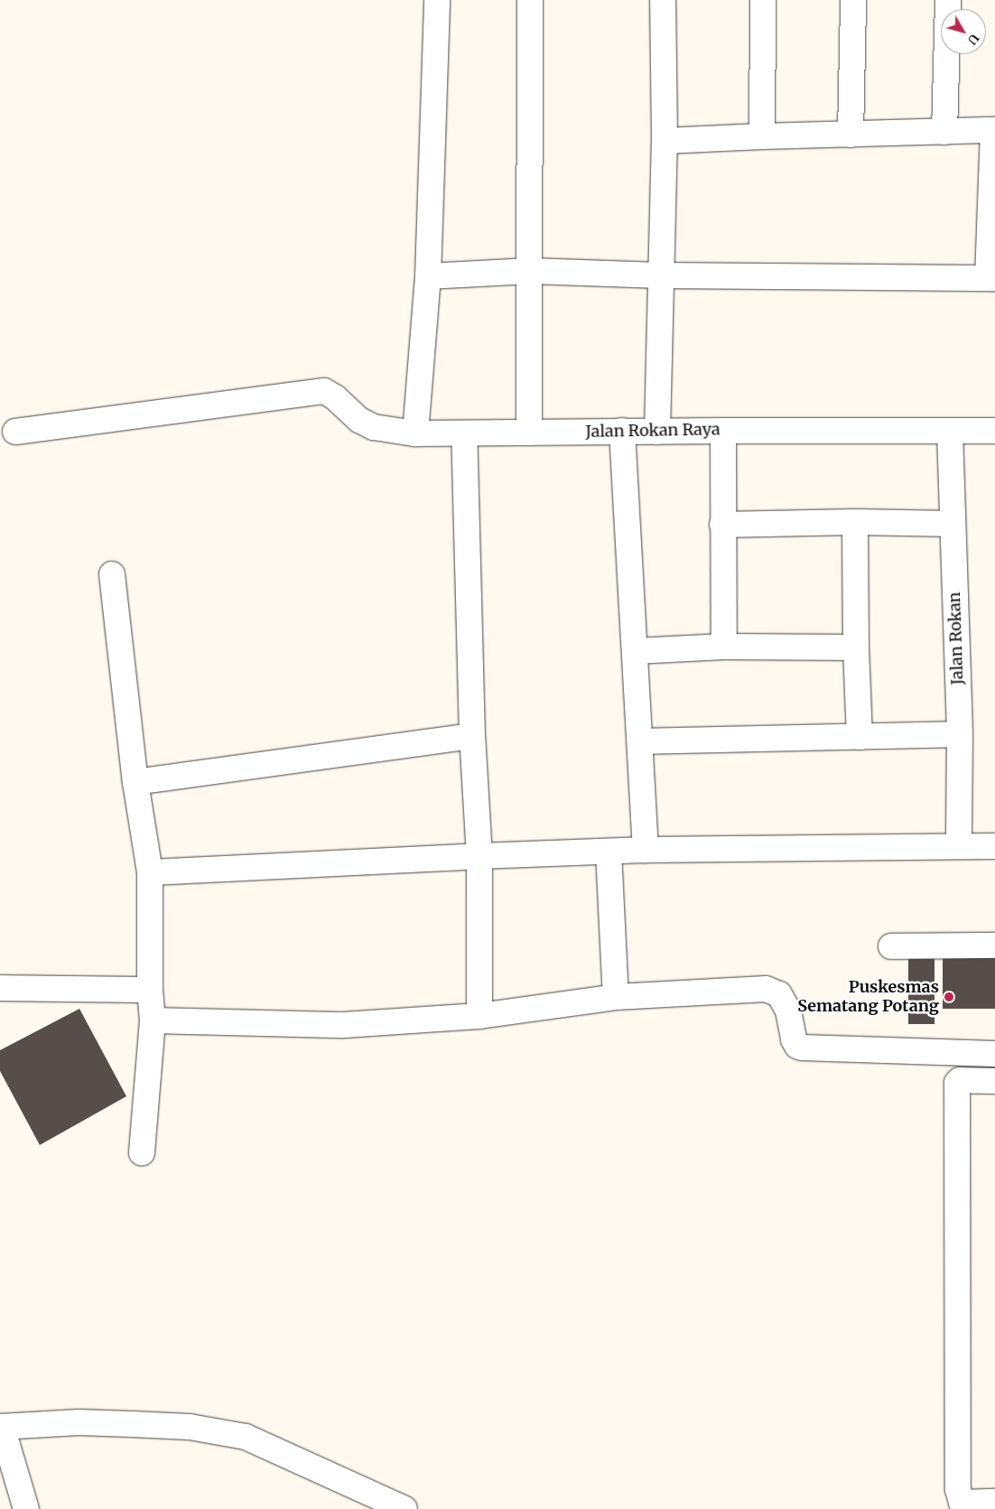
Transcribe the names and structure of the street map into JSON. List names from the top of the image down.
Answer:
{
  "streets": {
    "street": ["Jalan Rokan Raya", "Jalan Rokan"]
  },
  "crossings": [
    ["Jalan Rokan Raya", "Jalan Rokan"]
  ],
  "places": ["Puskesmas Sematang Potang"],
  "north": "bottom right"
}
